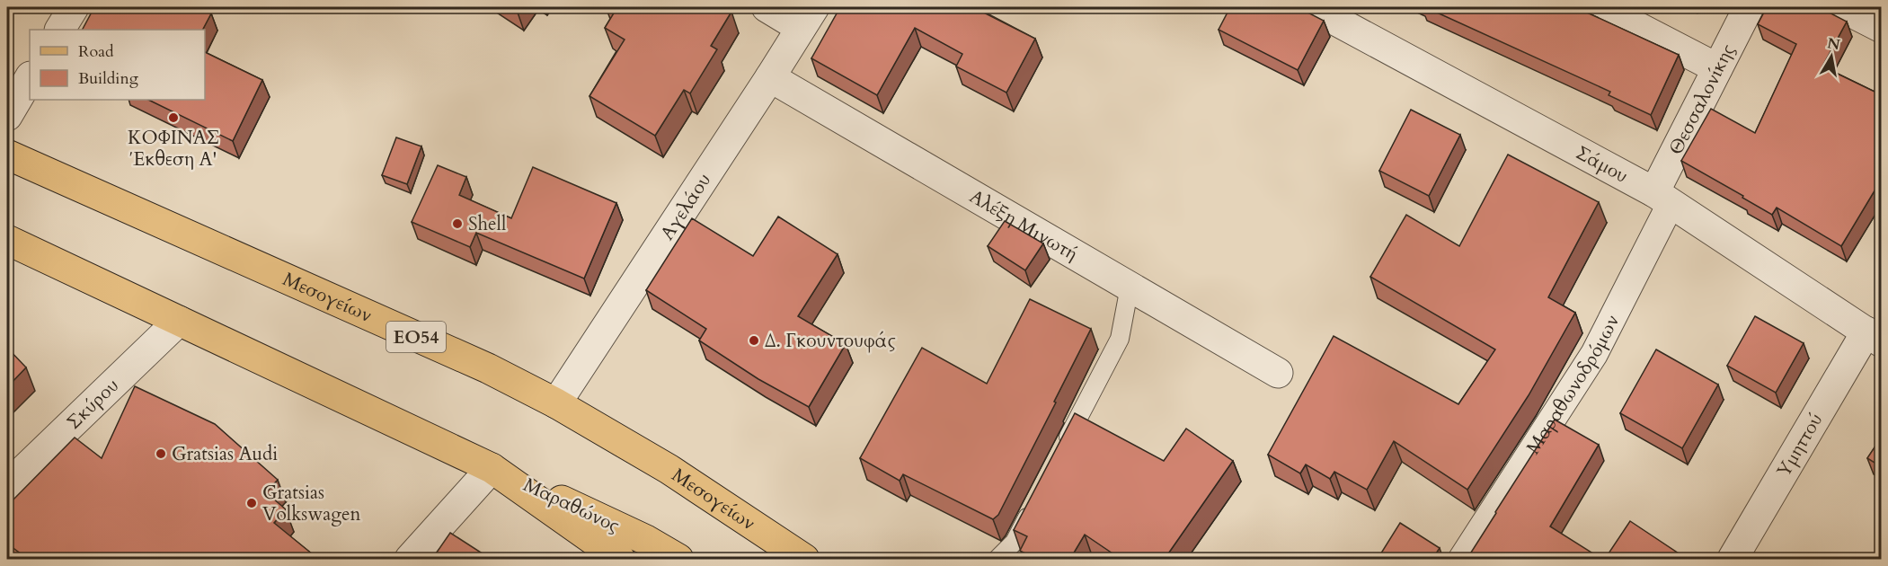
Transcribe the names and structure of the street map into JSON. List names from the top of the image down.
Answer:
{
  "streets": {
    "main road": ["Μεσογείων", "ΕΟ54", "Μαραθώνος"],
    "street": [
      "Θεσσαλονίκης",
      "Σάμου",
      "Αγελάου",
      "Αλέξη Μινωτή",
      "Μαραθωνοδρόμων",
      "Σκύρου",
      "Υμηττού"
    ]
  },
  "crossings": [
    ["Θεσσαλονίκης", "Σάμου"],
    ["Θεσσαλονίκης", "Μαραθωνοδρόμων"],
    ["Σάμου", "Μαραθωνοδρόμων"],
    ["Σάμου", "Υμηττού"],
    ["Αγελάου", "Αλέξη Μινωτή"],
    ["Αγελάου", "Μεσογείων"]
  ],
  "places": [
    "ΚΟΦΙΝΑΣ Έκθεση Α'",
    "Shell",
    "Δ. Γκουντουφάς",
    "Gratsias Audi",
    "Gratsias Volkswagen"
  ],
  "legend": ["Road", "Building"],
  "north": "top"
}
